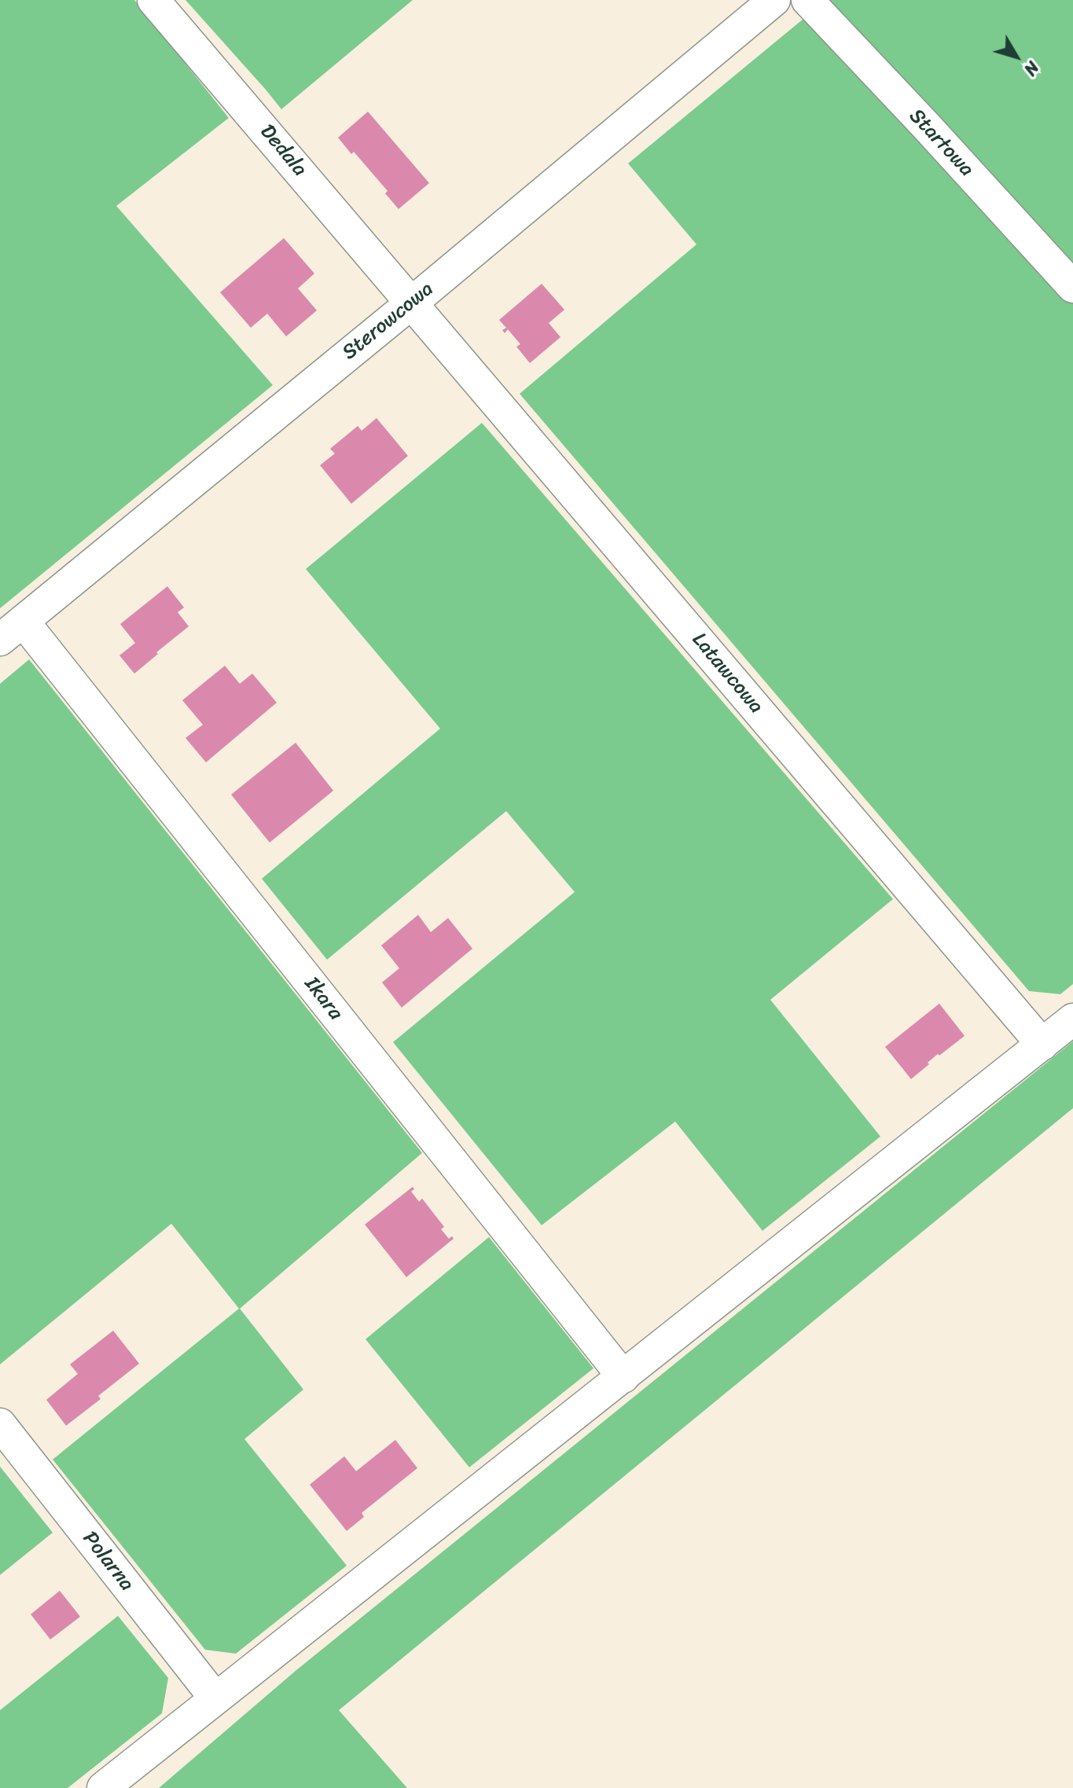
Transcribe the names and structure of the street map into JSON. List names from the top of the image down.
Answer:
{
  "streets": {
    "street": [
      "Startowa",
      "Dedala",
      "Sterowcowa",
      "Latawcowa",
      "Ikara",
      "Polarna"
    ]
  },
  "crossings": [
    ["Dedala", "Sterowcowa"],
    ["Dedala", "Latawcowa"],
    ["Sterowcowa", "Latawcowa"],
    ["Sterowcowa", "Ikara"]
  ],
  "north": "bottom right"
}
